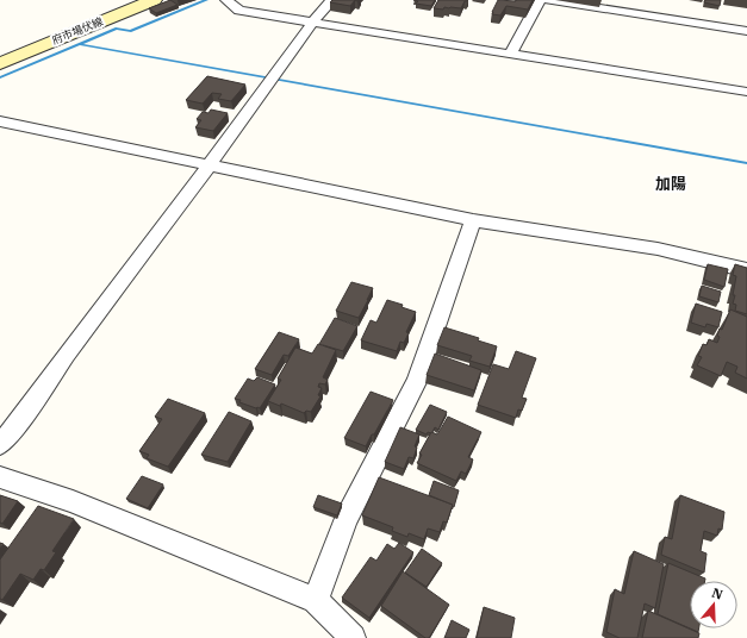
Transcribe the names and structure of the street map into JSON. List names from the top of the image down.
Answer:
{
  "streets": {
    "main road": ["府市場伏線"]
  },
  "districts": ["加陽"],
  "north": "top"
}
